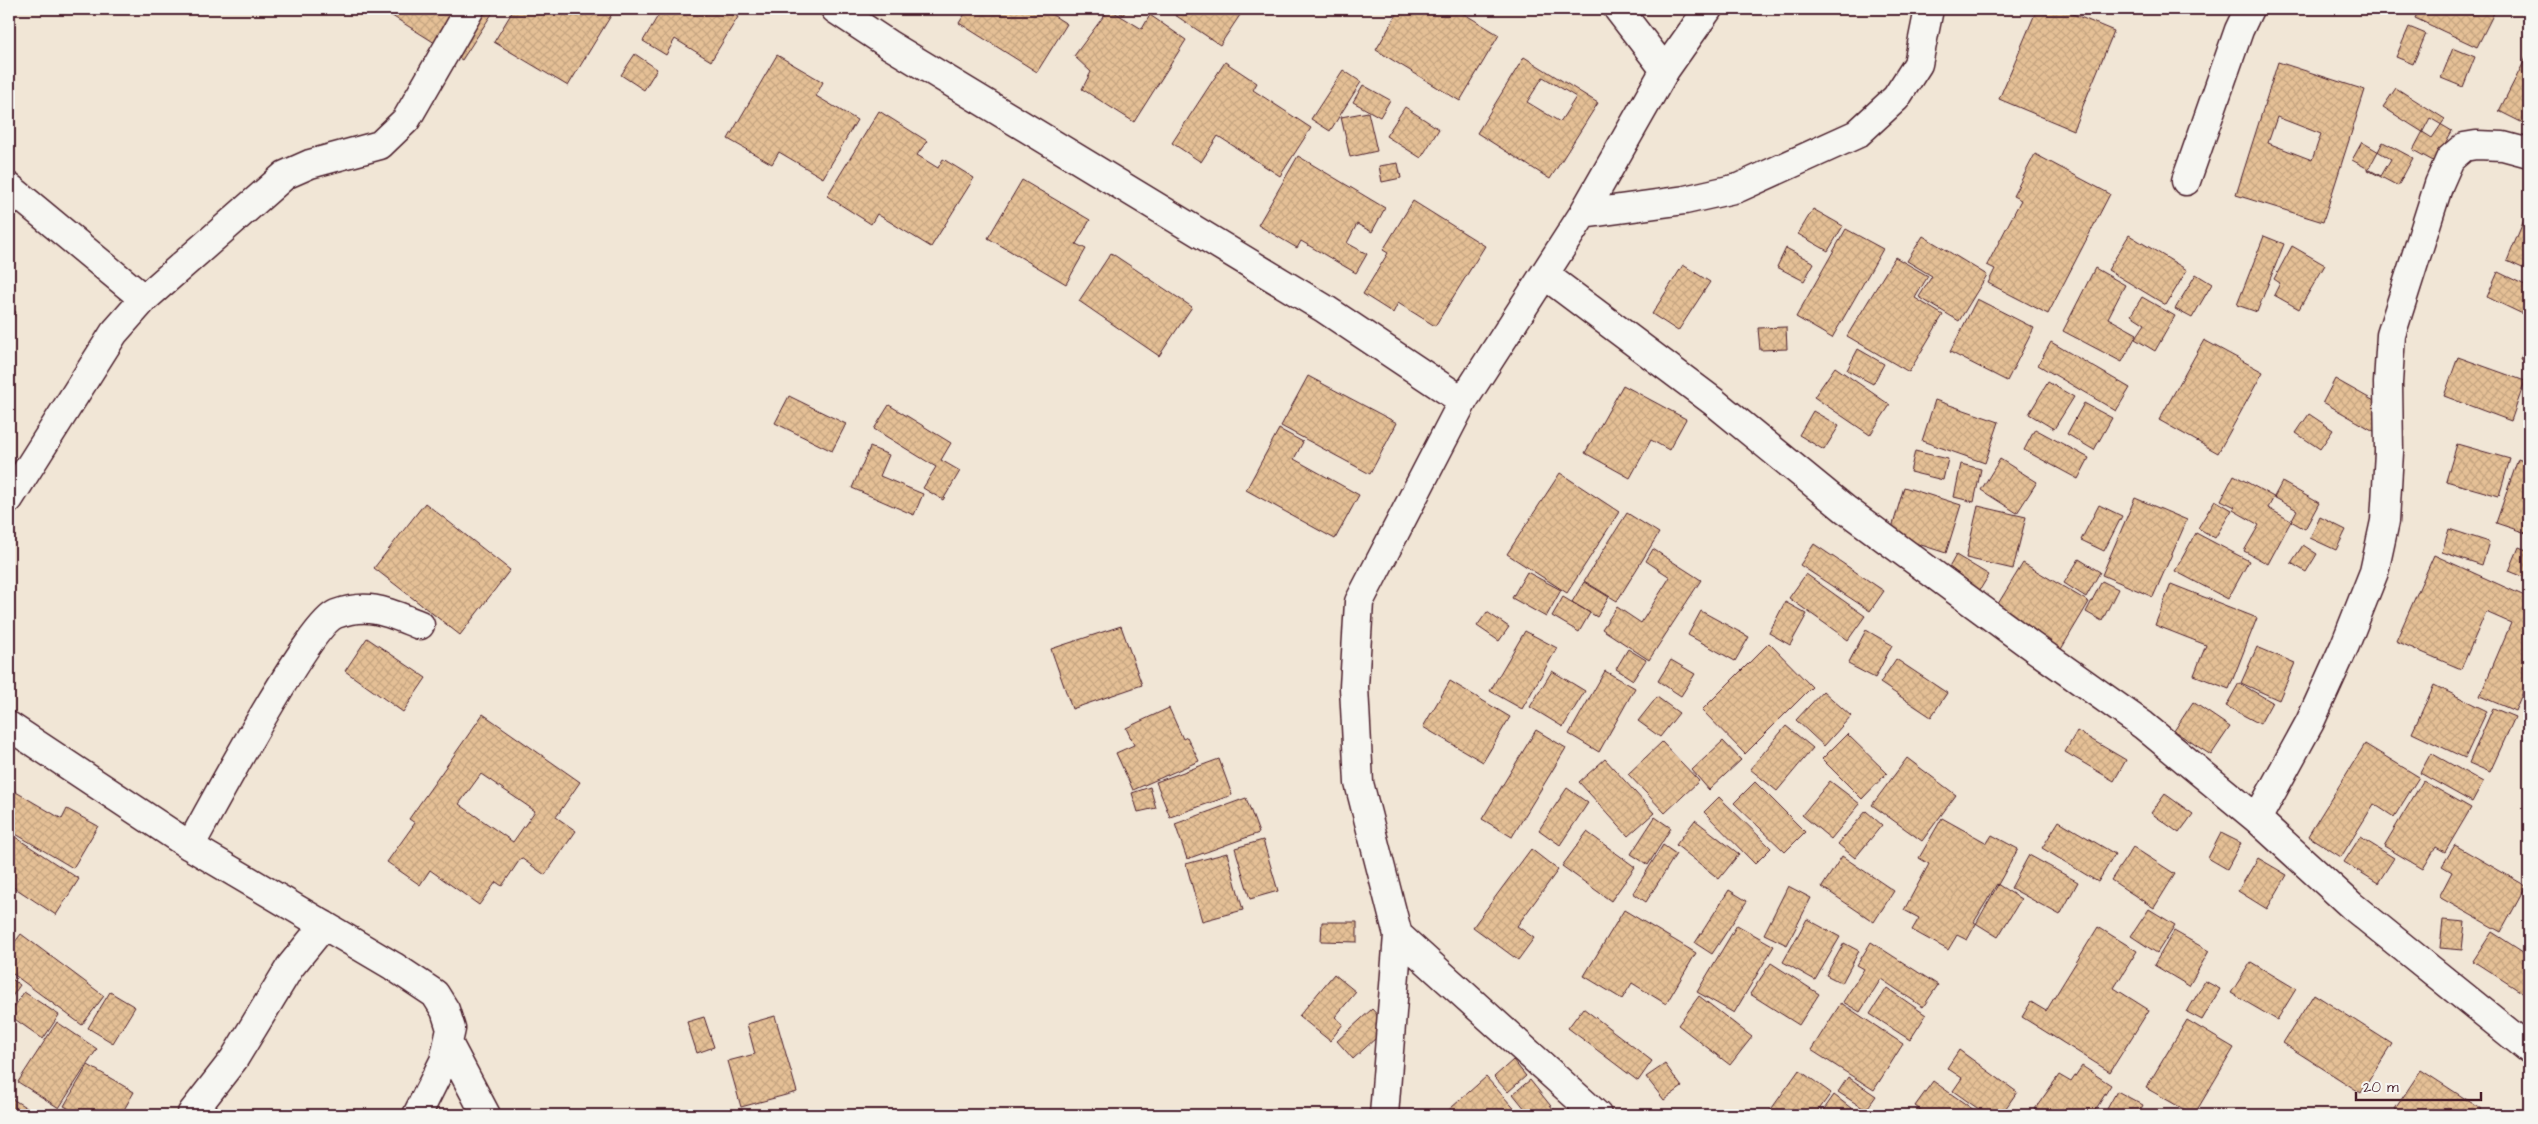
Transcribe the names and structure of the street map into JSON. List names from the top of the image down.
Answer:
{
  "scale_bar": "20 m"
}
